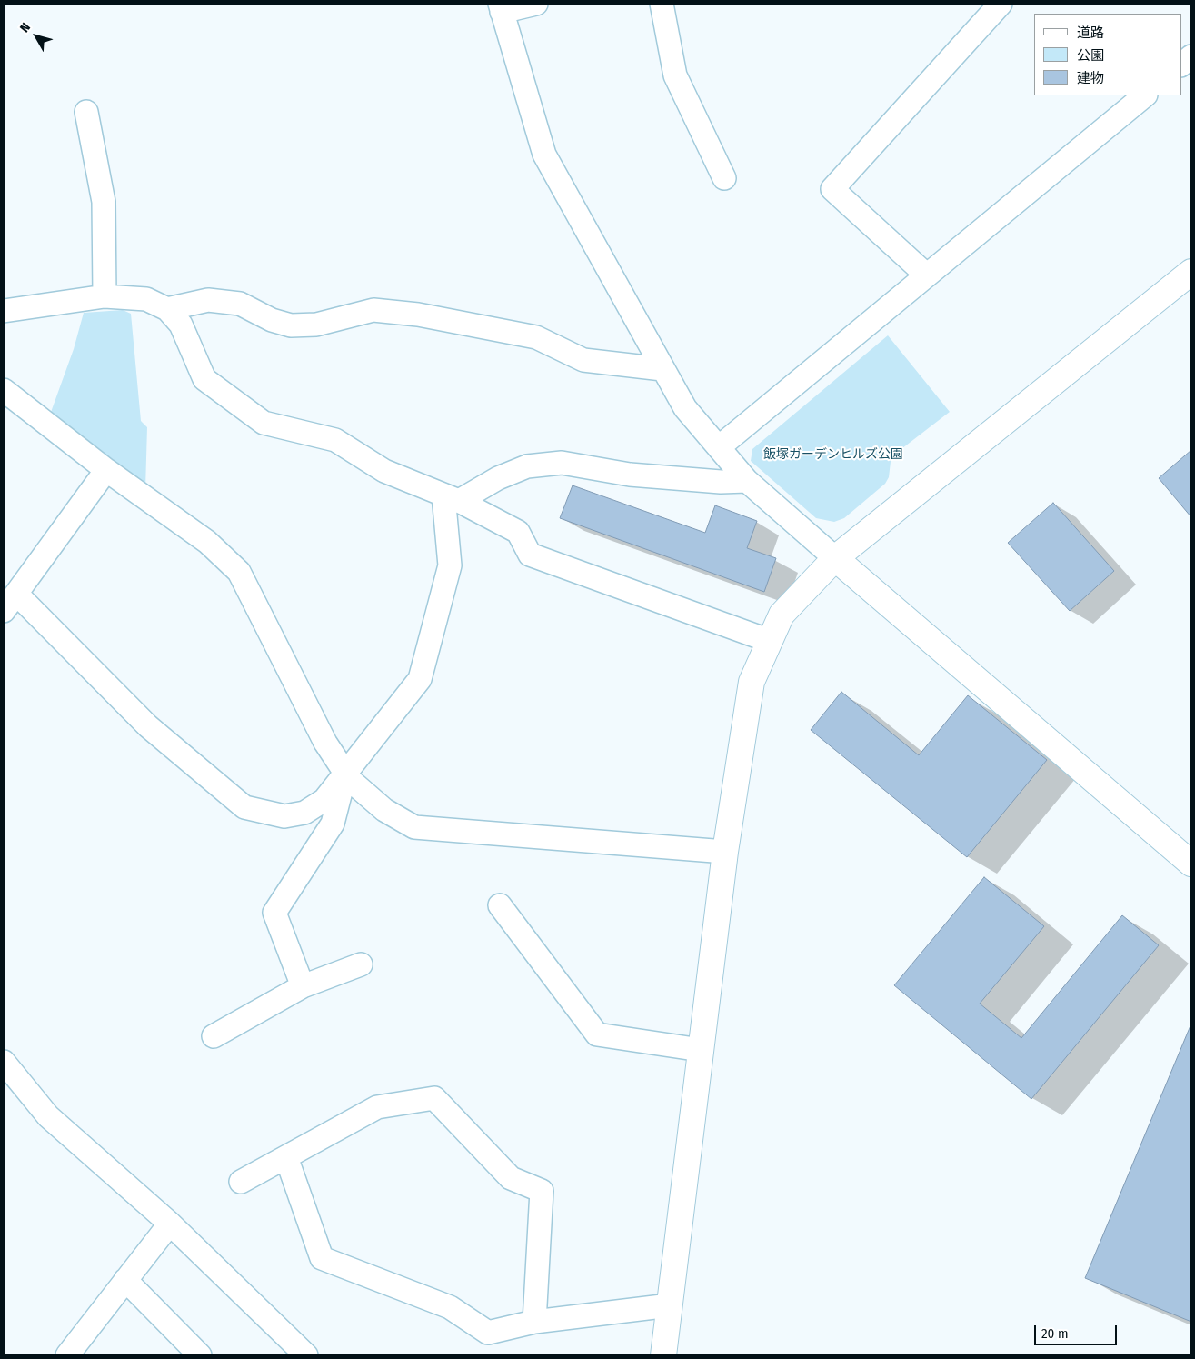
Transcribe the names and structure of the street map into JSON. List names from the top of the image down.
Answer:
{
  "parks": ["飯塚ガーデンヒルズ公園"],
  "legend": ["道路", "公園", "建物"],
  "scale_bar": "20 m",
  "north": "top left"
}
